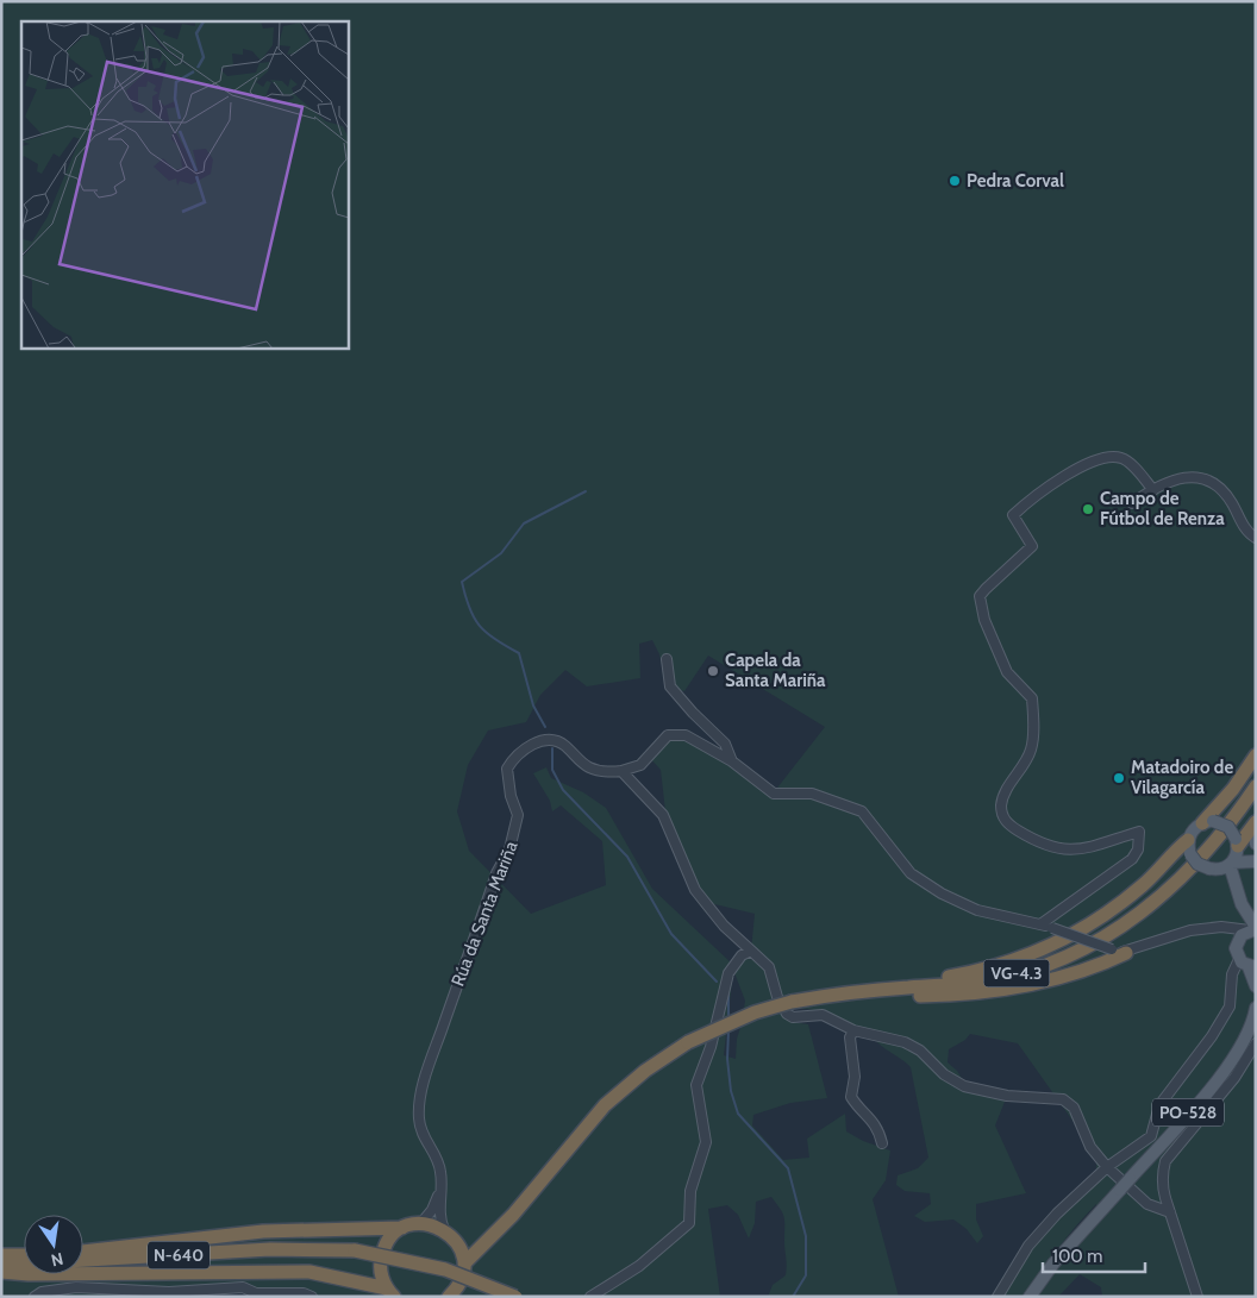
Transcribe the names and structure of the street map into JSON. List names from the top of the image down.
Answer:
{
  "streets": {
    "highway": ["VG-4.3", "N-640"],
    "main road": ["PO-528"],
    "street": ["Rúa da Santa Mariña"]
  },
  "places": [
    "Pedra Corval",
    "Campo de Fútbol de Renza",
    "Capela da Santa Mariña",
    "Matadoiro de Vilagarcía"
  ],
  "scale_bar": "100 m",
  "north": "bottom"
}
